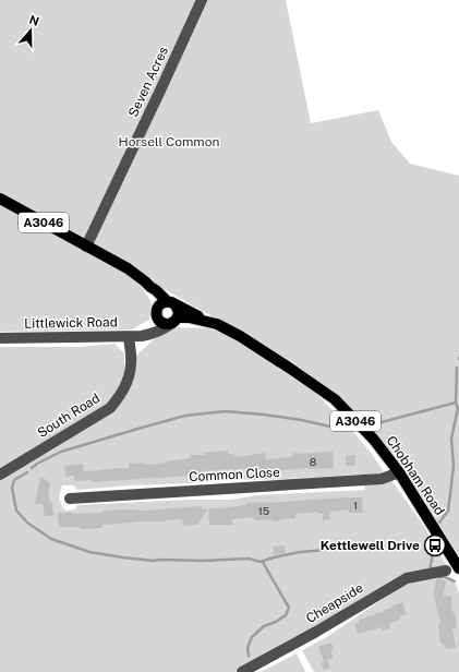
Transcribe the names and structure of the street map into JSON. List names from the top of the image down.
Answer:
{
  "streets": {
    "main road": ["A3046", "Chobham Road"],
    "street": [
      "Seven Acres",
      "Littlewick Road",
      "South Road",
      "Common Close",
      "Cheapside"
    ]
  },
  "crossings": [
    ["Seven Acres", "Chobham Road"],
    ["Littlewick Road", "South Road"],
    ["Littlewick Road", "Chobham Road"],
    ["Common Close", "Chobham Road"]
  ],
  "parks": ["Horsell Common"],
  "places": {
    "bus stop": ["Kettlewell Drive"]
  },
  "house_numbers": ["8", "1", "15"],
  "north": "top"
}
